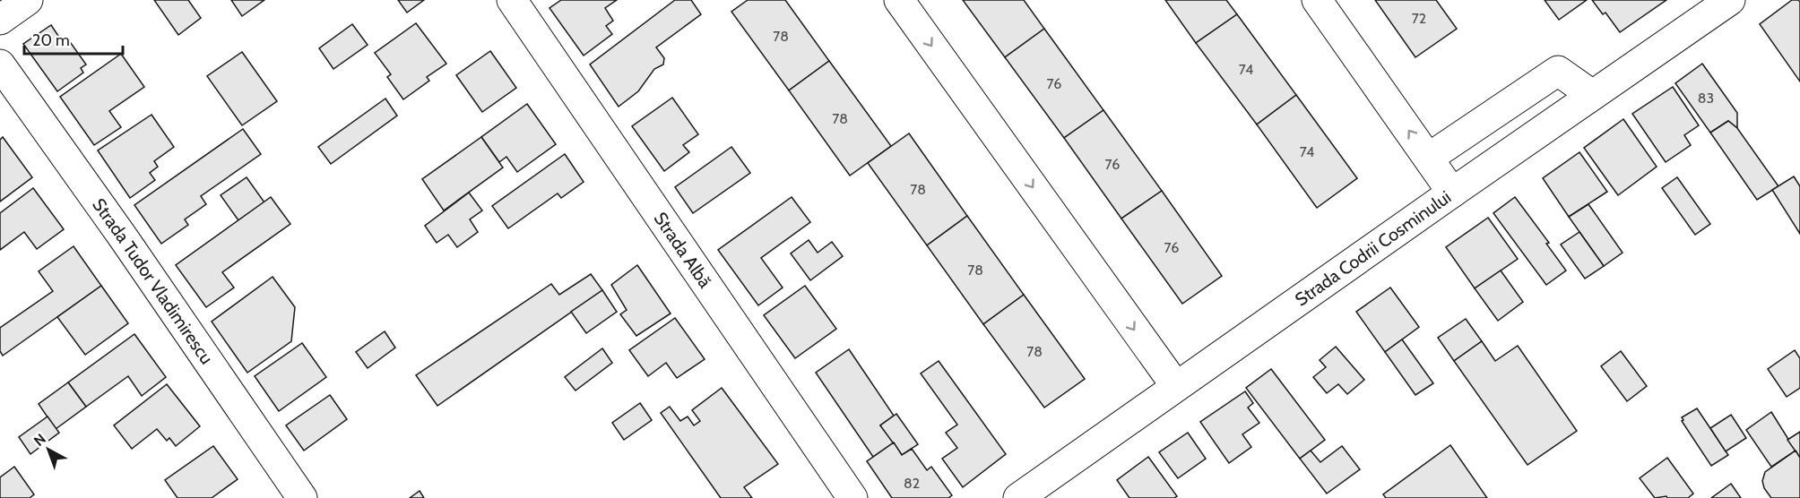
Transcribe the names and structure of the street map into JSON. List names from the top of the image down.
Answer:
{
  "streets": {
    "street": ["Strada Codrii Cosminului", "Strada Albă", "Strada Tudor Vladimirescu"]
  },
  "house_numbers": [
    "72",
    "78",
    "74",
    "76",
    "83",
    "78",
    "74",
    "76",
    "78",
    "76",
    "78",
    "78",
    "82"
  ],
  "scale_bar": "20 m",
  "north": "top left"
}
